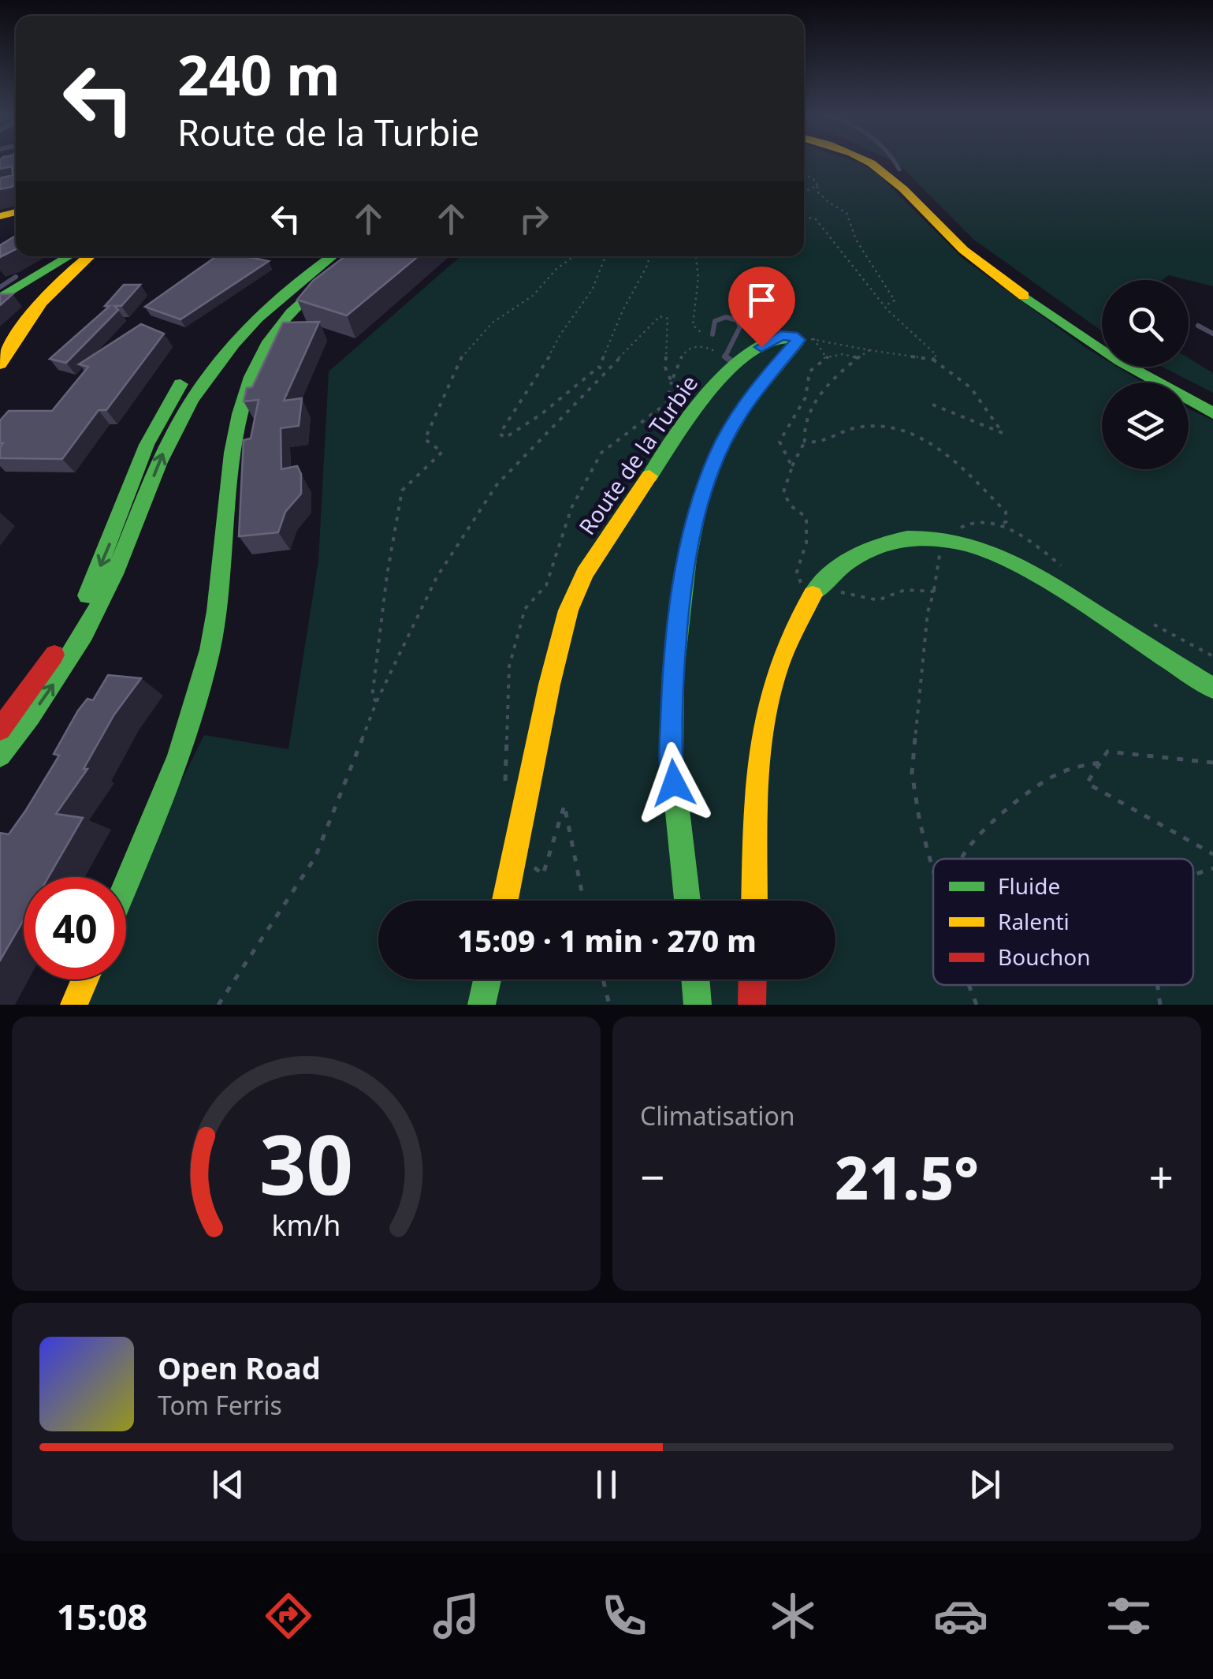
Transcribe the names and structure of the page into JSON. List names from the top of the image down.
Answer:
{
  "streets": {
    "street": ["Route de la Turbie"]
  },
  "legend": ["Fluide", "Ralenti", "Bouchon"],
  "page": {
    "turn": ["240 m", "Route de la Turbie"],
    "limit": "40",
    "trip": "15:09 · 1 min · 270 m",
    "tile": "Climatisation",
    "heat": ["−", "21.5°", "+"],
    "song": ["Open Road", "Tom Ferris"],
    "tabs": "15:08",
    "gauge": ["30", "km/h"]
  }
}
